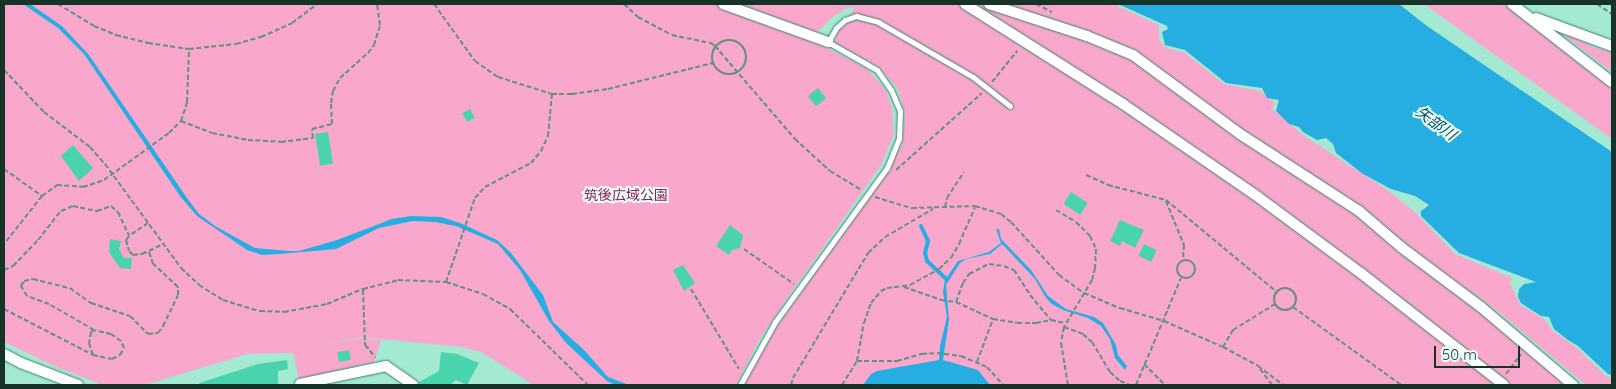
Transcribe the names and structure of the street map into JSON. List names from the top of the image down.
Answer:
{
  "water": ["矢部川"],
  "parks": ["筑後広域公園"],
  "scale_bar": "50 m"
}
